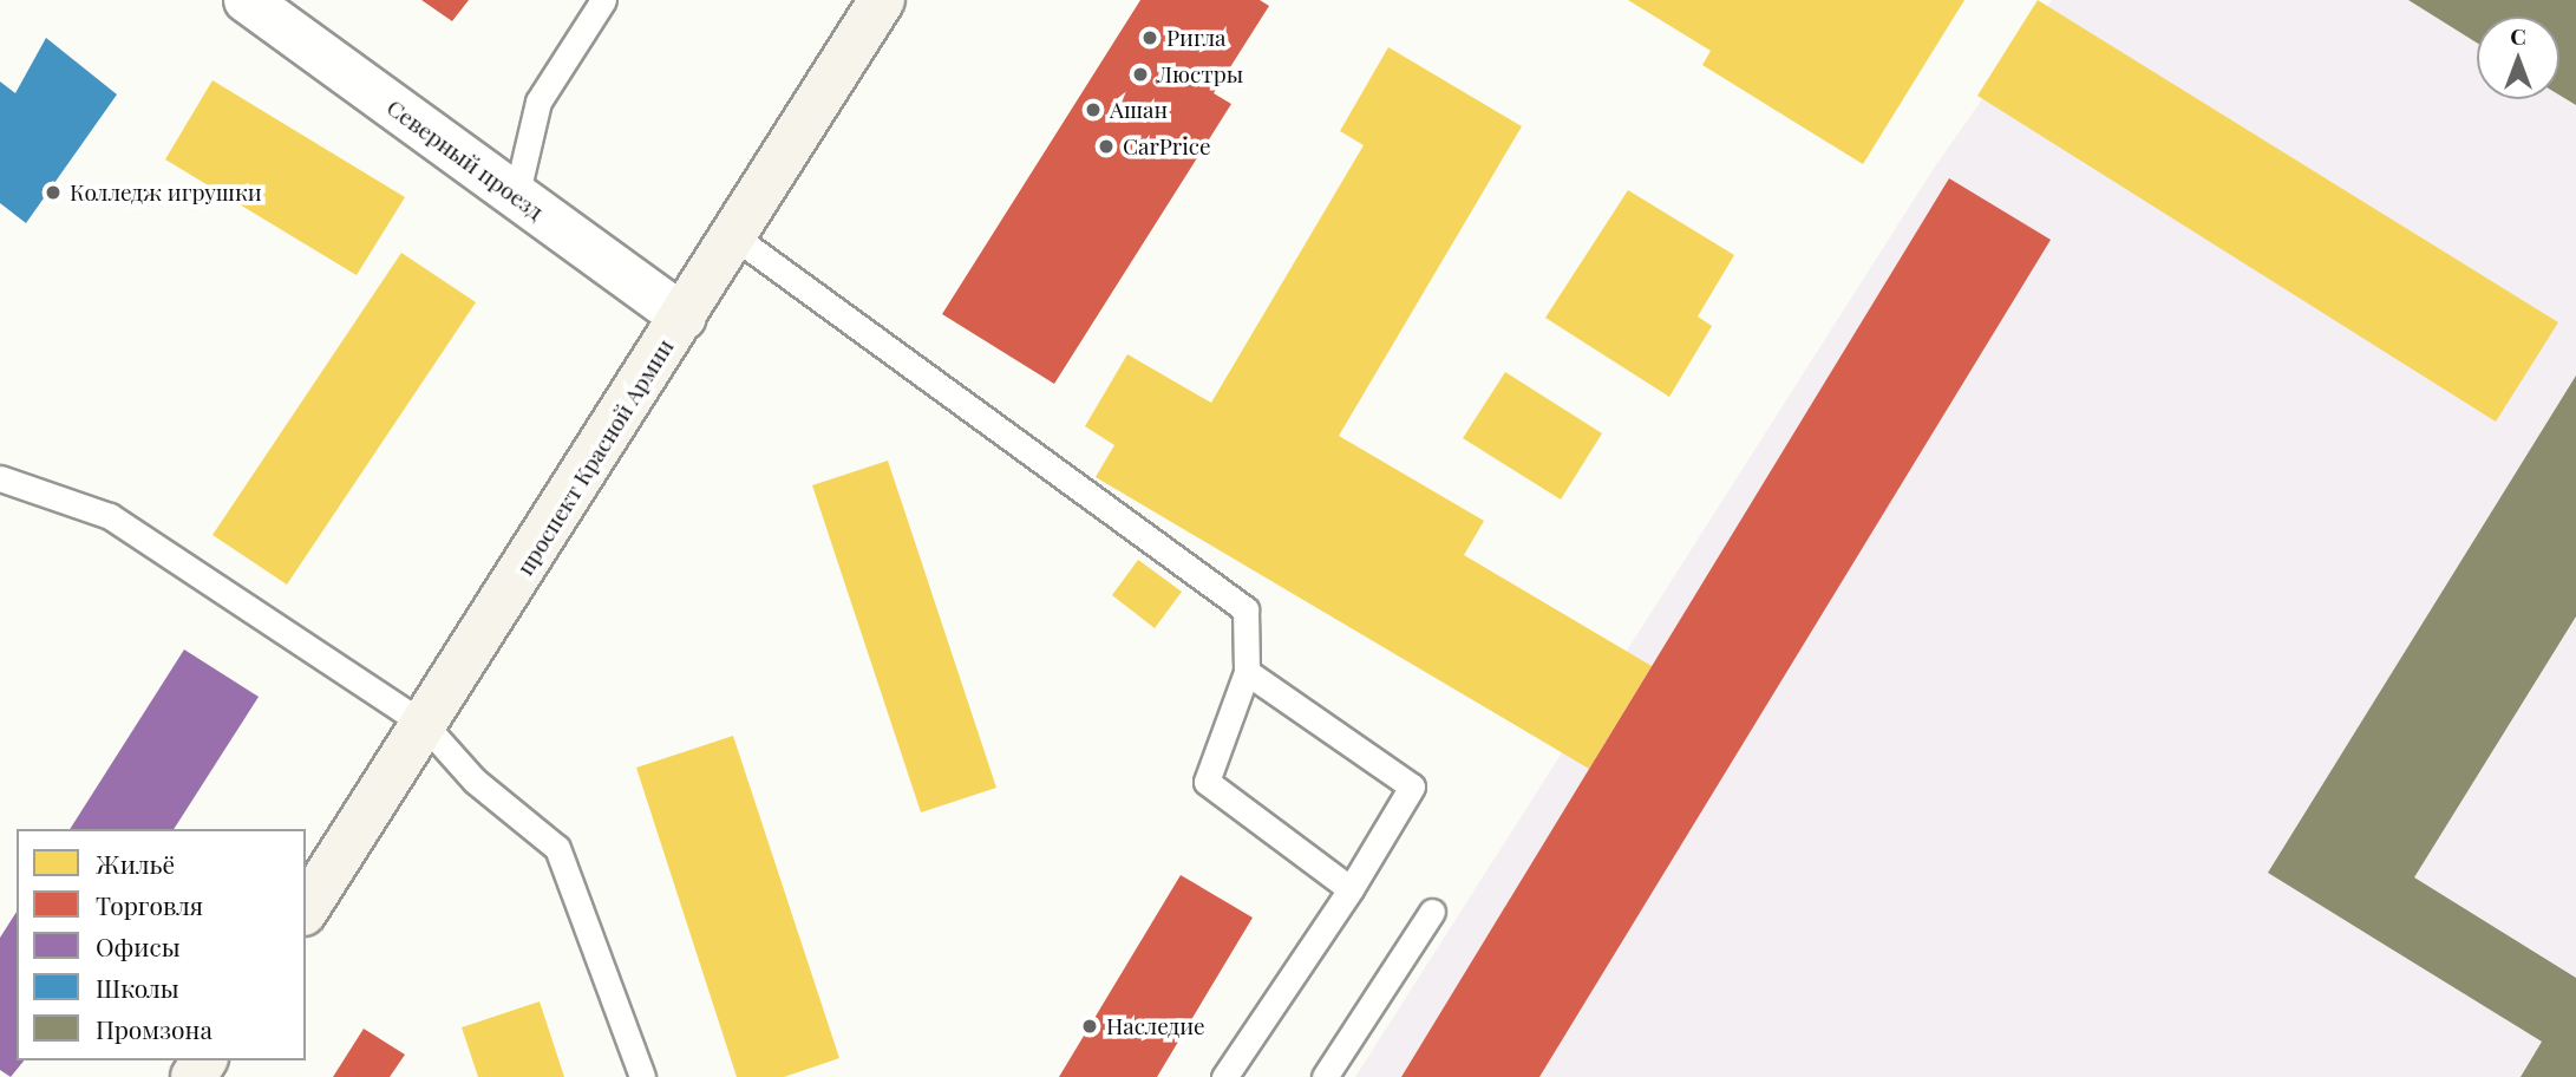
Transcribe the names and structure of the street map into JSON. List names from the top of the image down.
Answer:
{
  "streets": {
    "main road": ["проспект Красной Армии"],
    "street": ["Северный проезд"]
  },
  "crossings": [
    ["Северный проезд", "проспект Красной Армии"]
  ],
  "places": [
    "Ригла",
    "Люстры",
    "Ашан",
    "CarPrice",
    "Колледж игрушки",
    "Наследие"
  ],
  "legend": [
    "Жильё",
    "Торговля",
    "Офисы",
    "Школы",
    "Промзона"
  ],
  "north": "top"
}
